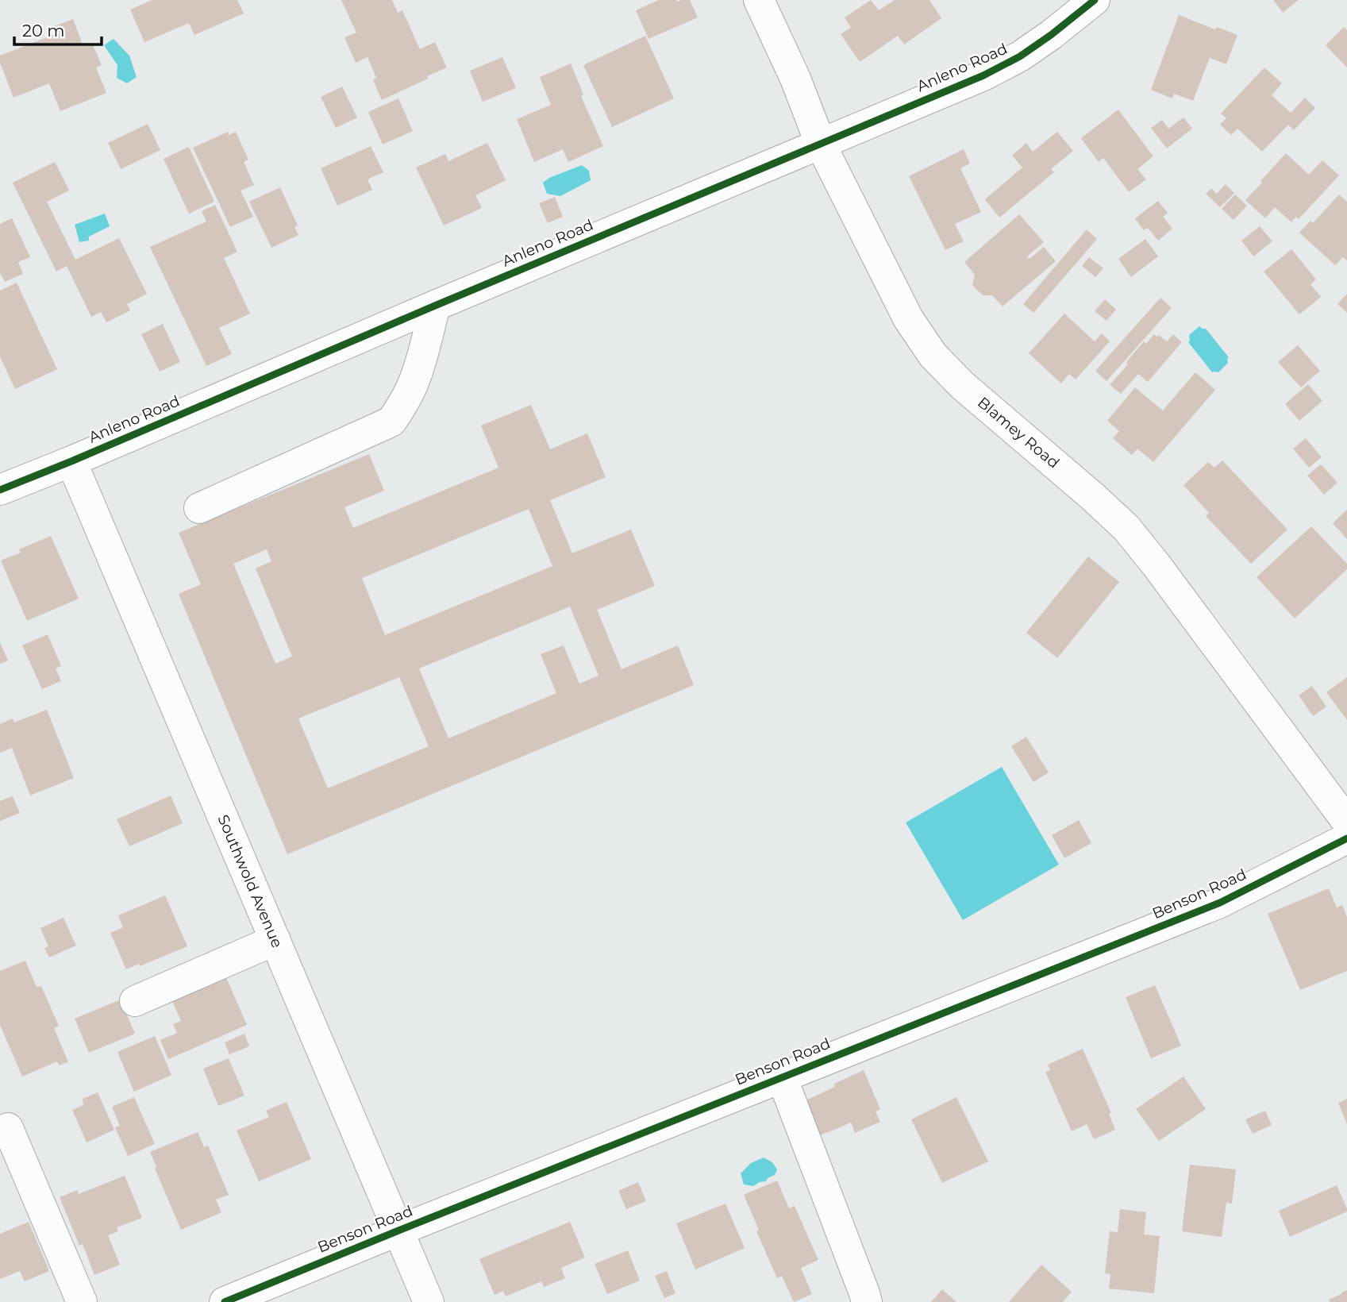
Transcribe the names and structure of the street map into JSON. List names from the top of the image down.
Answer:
{
  "streets": {
    "street": [
      "Anleno Road",
      "Blamey Road",
      "Southwold Avenue",
      "Benson Road"
    ]
  },
  "crossings": [
    ["Anleno Road", "Blamey Road"],
    ["Anleno Road", "Southwold Avenue"],
    ["Southwold Avenue", "Benson Road"]
  ],
  "scale_bar": "20 m"
}
